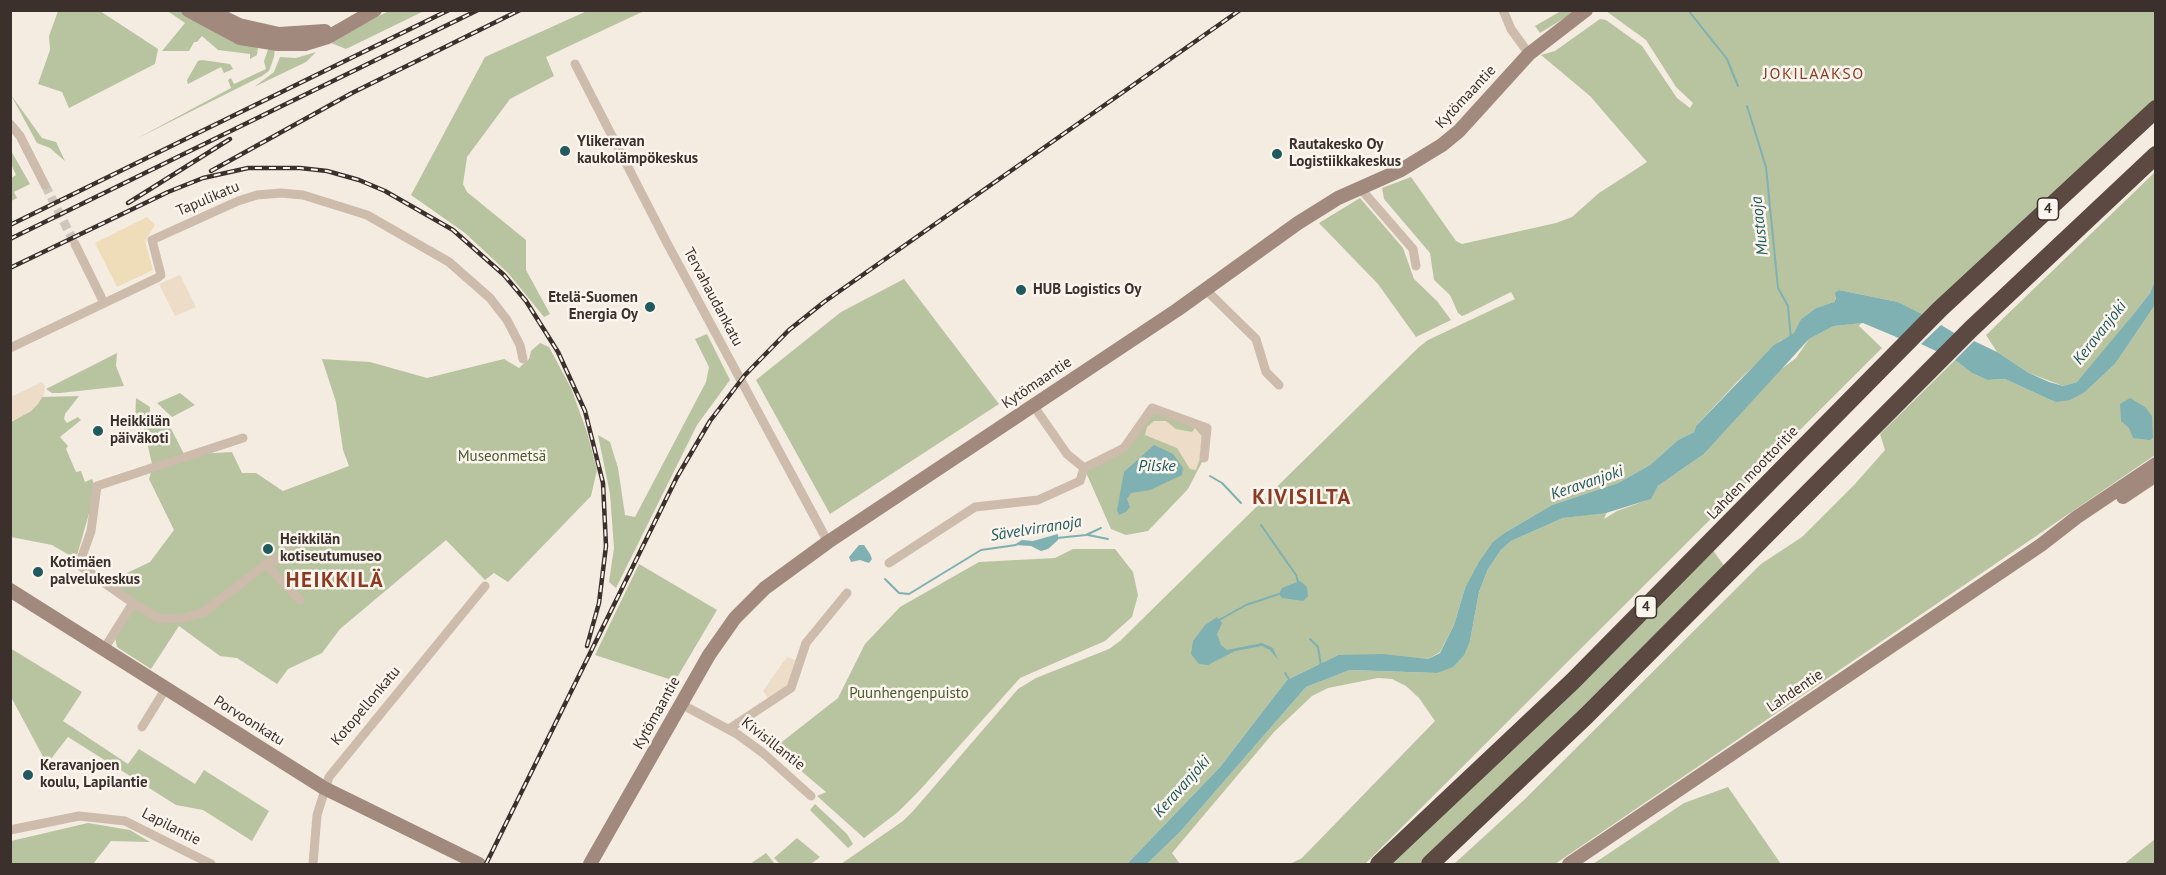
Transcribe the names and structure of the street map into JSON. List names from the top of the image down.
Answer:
{
  "streets": {
    "highway": ["4", "Lahden moottoritie"],
    "street": [
      "Kytömaantie",
      "Tapulikatu",
      "Tervahaudankatu",
      "Lahdentie",
      "Kotopellonkatu",
      "Porvoonkatu",
      "Kivisillantie",
      "Lapilantie"
    ]
  },
  "crossings": [
    ["Kytömaantie", "Tervahaudankatu"],
    ["Kytömaantie", "Kivisillantie"],
    ["Kotopellonkatu", "Porvoonkatu"]
  ],
  "districts": ["JOKILAAKSO", "KIVISILTA", "HEIKKILÄ"],
  "water": [
    "Mustaoja",
    "Keravanjoki",
    "Pilske",
    "Sävelvirranoja"
  ],
  "parks": ["Museonmetsä", "Puunhengenpuisto"],
  "places": [
    "Ylikeravan kaukolämpökeskus",
    "Rautakesko Oy Logistiikkakeskus",
    "HUB Logistics Oy",
    "Etelä-Suomen Energia Oy",
    "Heikkilän päiväkoti",
    "Heikkilän kotiseutumuseo",
    "Kotimäen palvelukeskus",
    "Keravanjoen koulu, Lapilantie"
  ]
}
